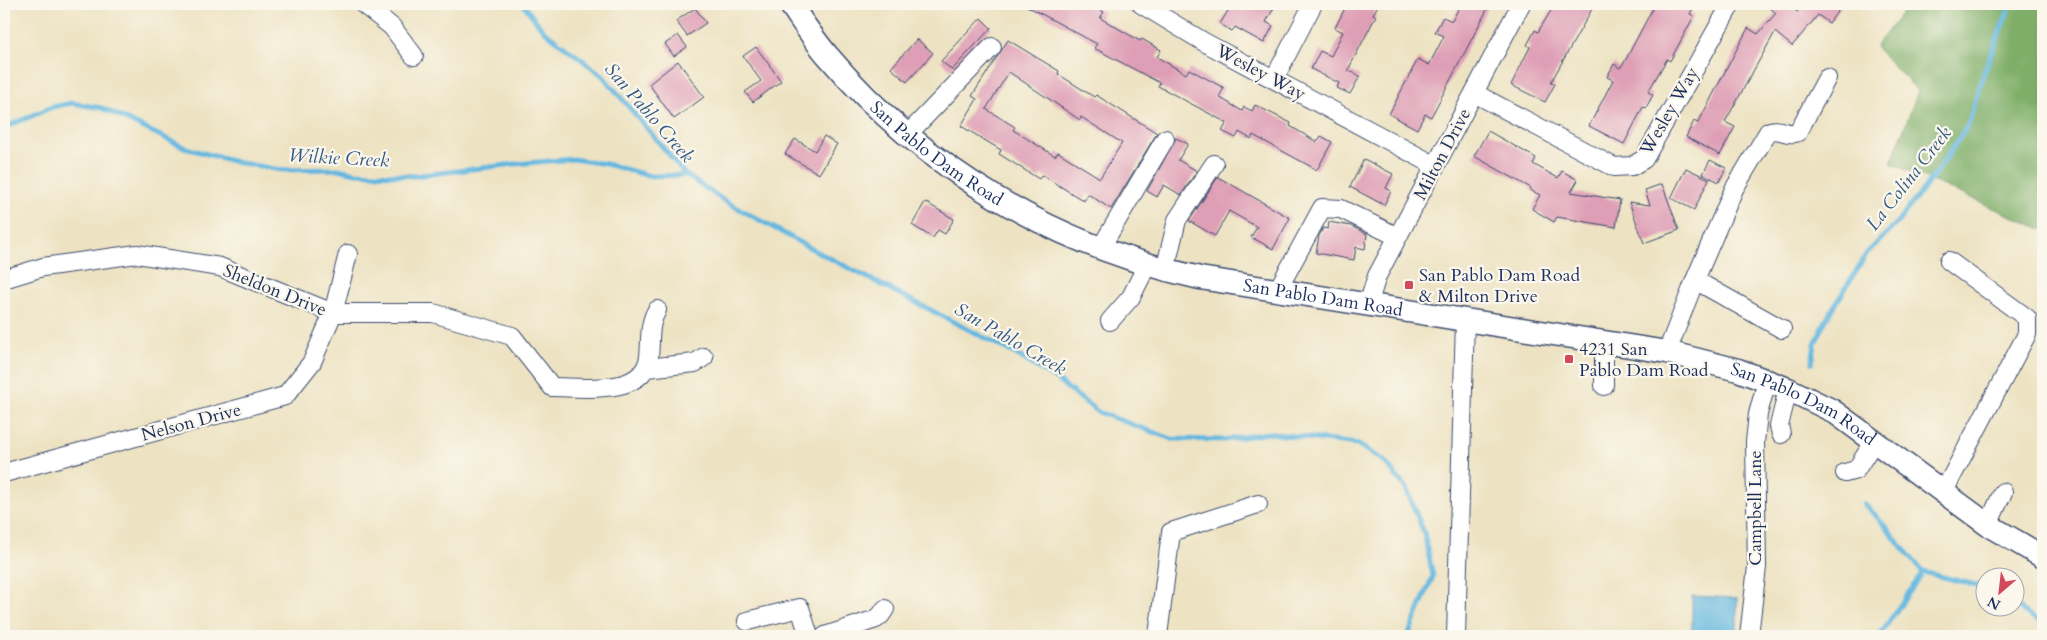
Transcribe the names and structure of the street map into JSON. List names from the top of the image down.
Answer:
{
  "streets": {
    "main road": ["San Pablo Dam Road"],
    "street": [
      "Wesley Way",
      "Milton Drive",
      "Sheldon Drive",
      "Nelson Drive",
      "Campbell Lane"
    ]
  },
  "crossings": [
    ["Wesley Way", "Milton Drive"],
    ["San Pablo Dam Road", "Milton Drive"],
    ["San Pablo Dam Road", "Campbell Lane"],
    ["Sheldon Drive", "Nelson Drive"]
  ],
  "water": ["San Pablo Creek", "Wilkie Creek", "La Colina Creek"],
  "places": {
    "transit": ["San Pablo Dam Road & Milton Drive", "4231 San Pablo Dam Road"]
  },
  "north": "bottom left"
}
